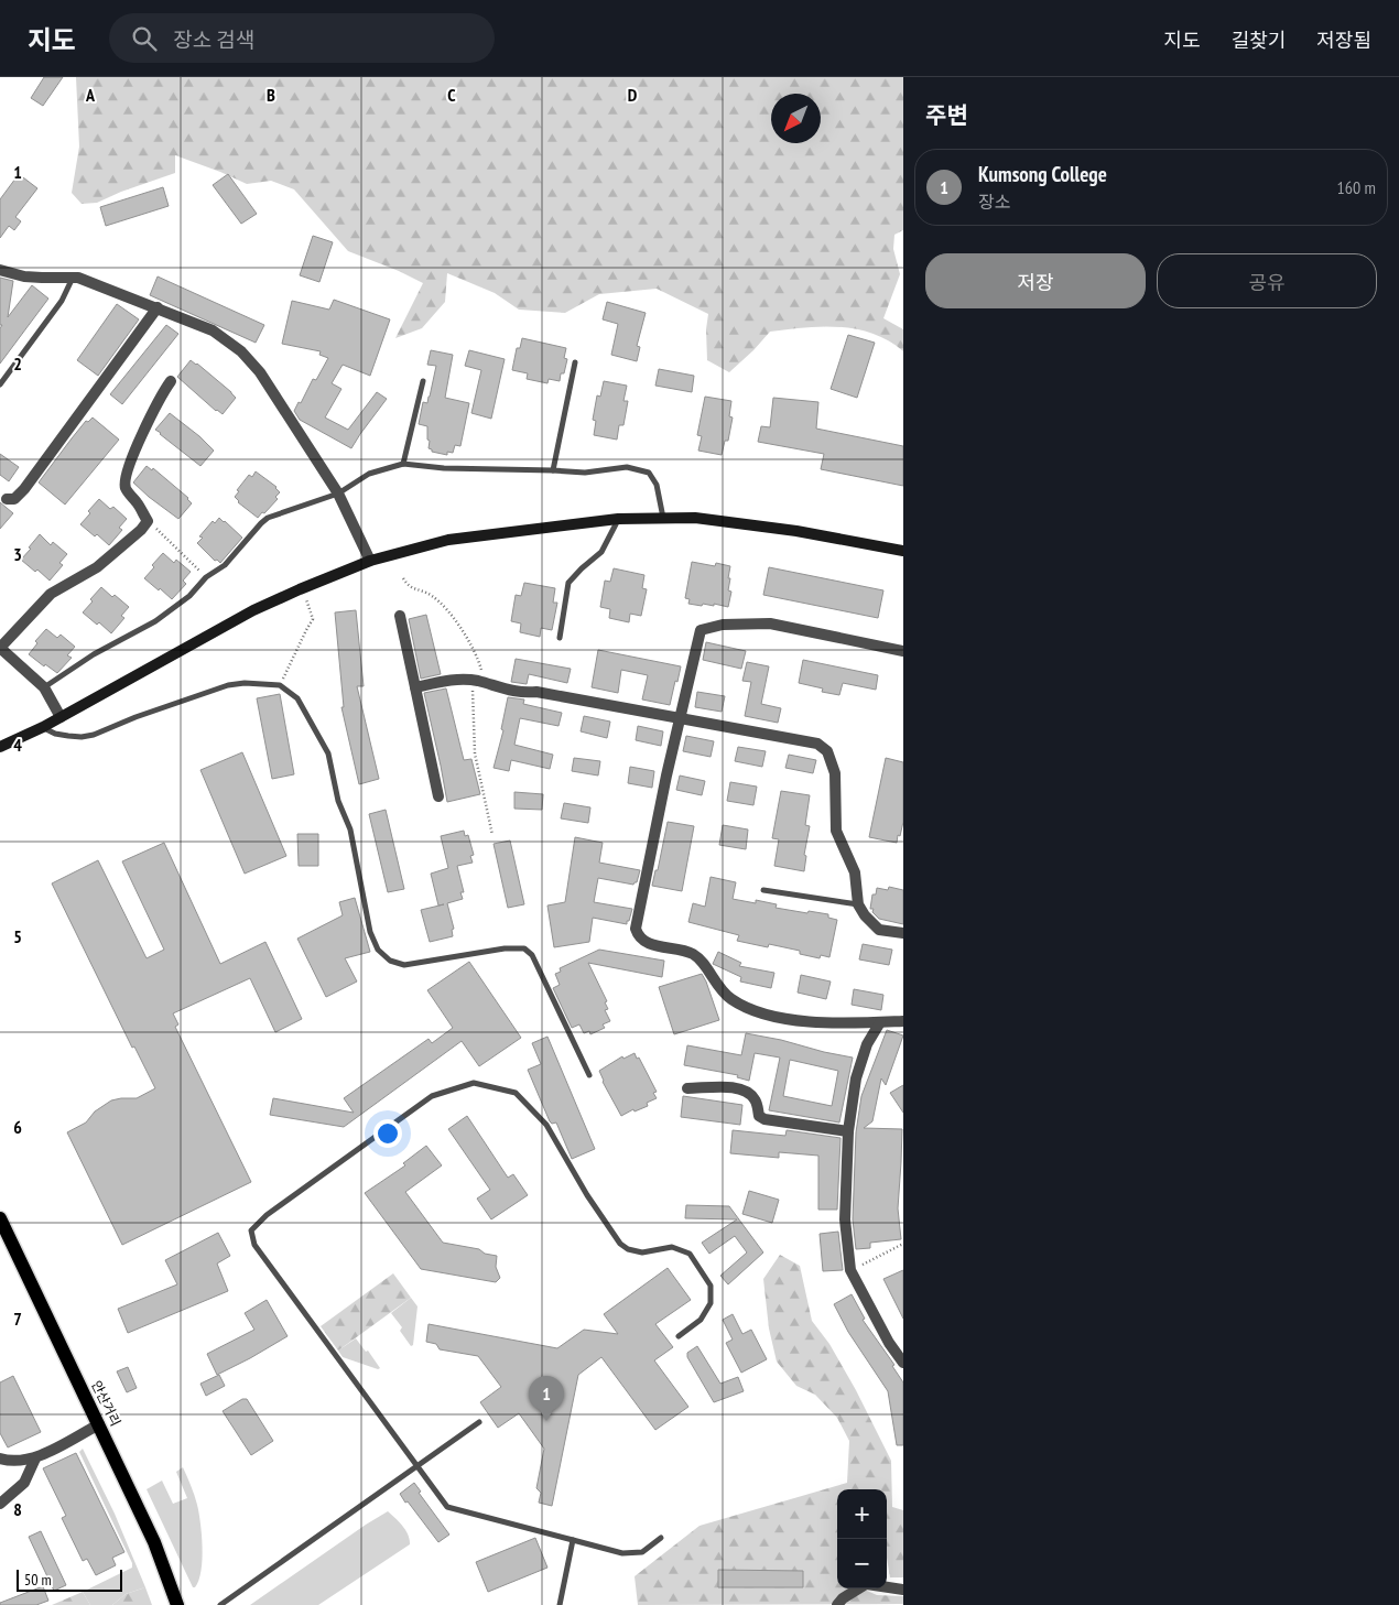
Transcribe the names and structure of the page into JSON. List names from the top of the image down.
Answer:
{
  "streets": {
    "main road": ["안산거리"]
  },
  "scale_bar": "50 m",
  "north": "bottom left",
  "page": {
    "header": "지도",
    "search": "장소 검색",
    "nav": ["지도", "길찾기", "저장됨"],
    "heading": "주변",
    "list": [
      {
        "mark": "1",
        "name": "Kumsong College",
        "note": "장소",
        "value": "160 m"
      }
    ],
    "buttons": ["저장", "공유"],
    "pins": "1",
    "map_buttons": ["+", "−"],
    "scale": "50 m"
  },
  "grid": {
    "columns": [
      "A",
      "B",
      "C",
      "D"
    ],
    "rows": [
      "1",
      "2",
      "3",
      "4",
      "5",
      "6",
      "7",
      "8"
    ]
  }
}
